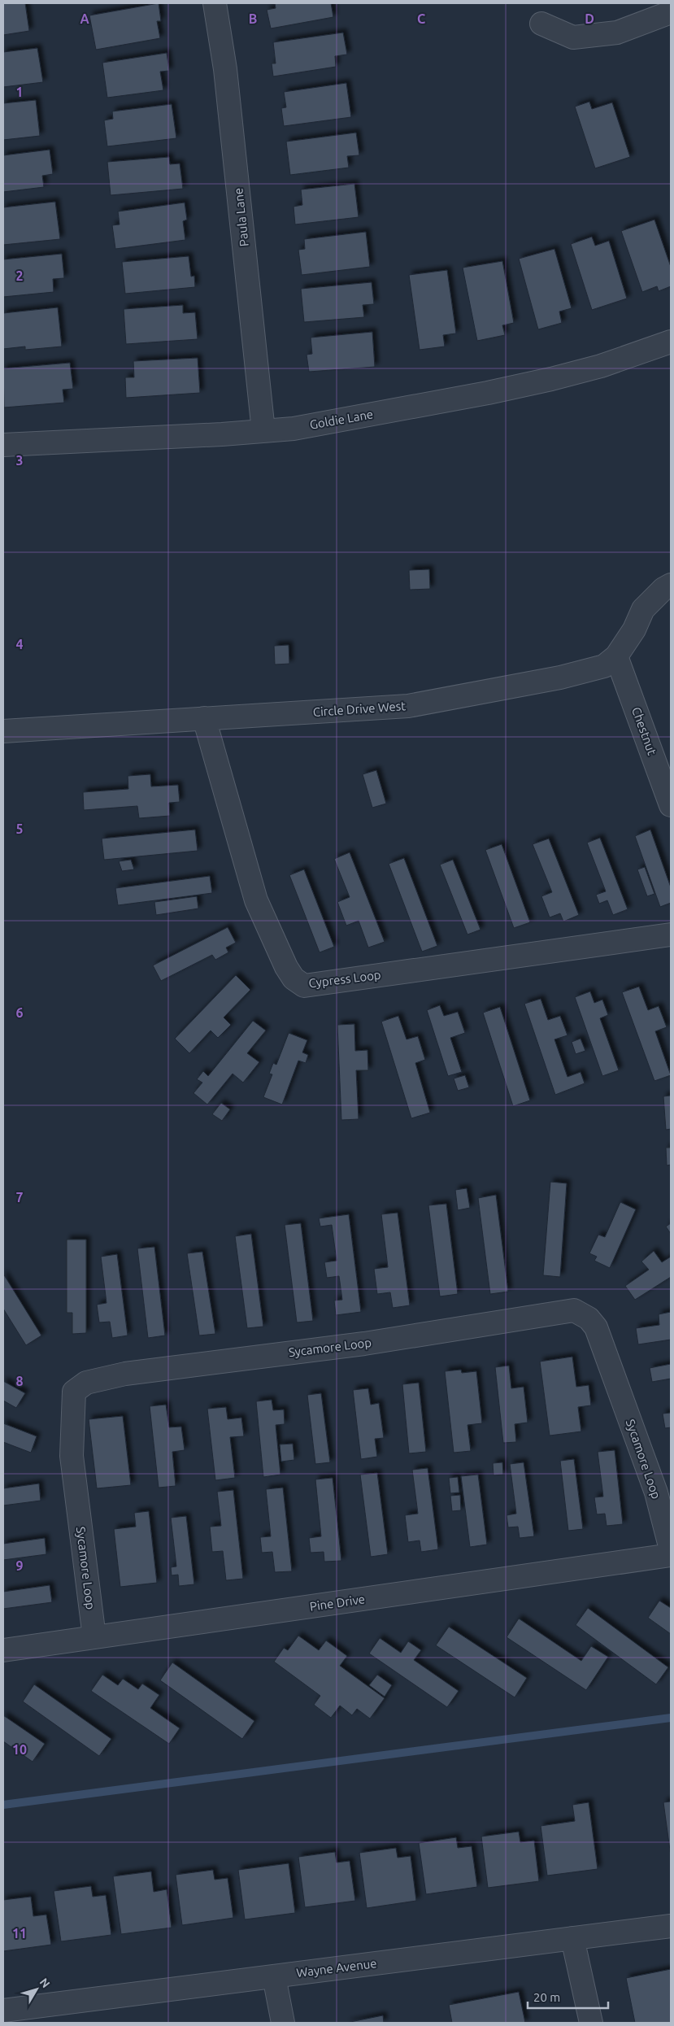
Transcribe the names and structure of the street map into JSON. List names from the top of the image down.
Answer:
{
  "streets": {
    "street": [
      "Paula Lane",
      "Goldie Lane",
      "Circle Drive West",
      "Chestnut",
      "Cypress Loop",
      "Sycamore Loop",
      "Pine Drive",
      "Wayne Avenue"
    ]
  },
  "crossings": [
    ["Paula Lane", "Goldie Lane"],
    ["Circle Drive West", "Chestnut"],
    ["Circle Drive West", "Cypress Loop"],
    ["Sycamore Loop", "Pine Drive"]
  ],
  "scale_bar": "20 m",
  "north": "top right",
  "grid": {
    "columns": [
      "A",
      "B",
      "C",
      "D"
    ],
    "rows": [
      "1",
      "2",
      "3",
      "4",
      "5",
      "6",
      "7",
      "8",
      "9",
      "10",
      "11"
    ]
  }
}
